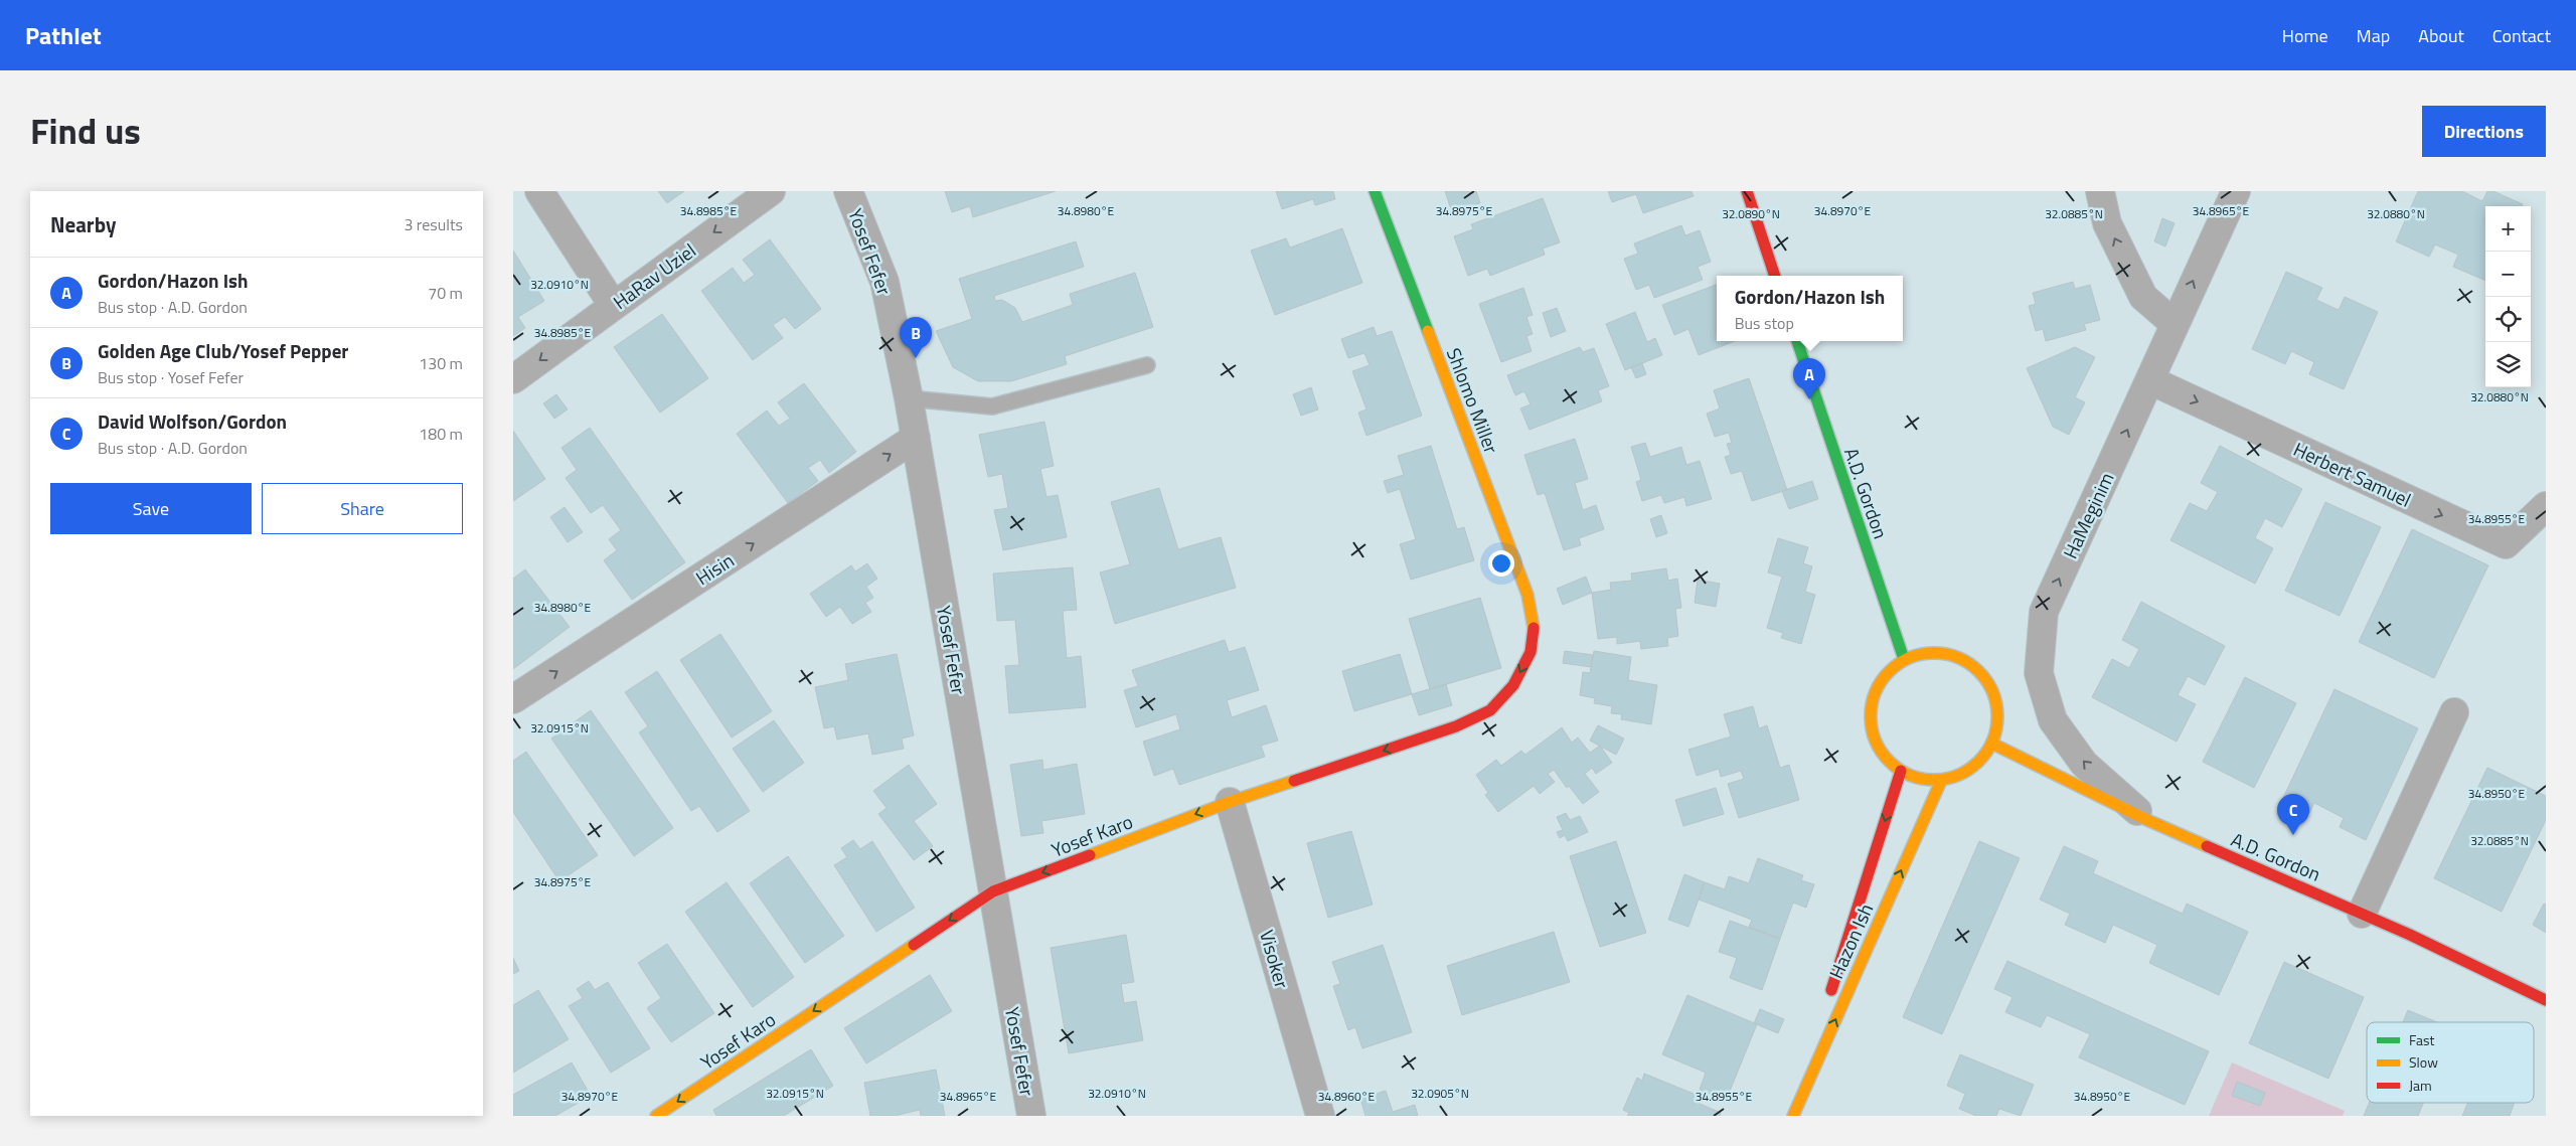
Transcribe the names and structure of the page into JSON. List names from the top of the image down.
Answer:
{
  "streets": {
    "street": [
      "Yosef Fefer",
      "HaRav Uziel",
      "Shlomo Miller",
      "Herbert Samuel",
      "A.D. Gordon",
      "HaMeginim",
      "Hisin",
      "Yosef Karo",
      "Hazon Ish",
      "Visoker"
    ]
  },
  "crossings": [
    ["Yosef Fefer", "Hisin"],
    ["Yosef Fefer", "Yosef Karo"],
    ["Shlomo Miller", "Yosef Karo"],
    ["Herbert Samuel", "HaMeginim"],
    ["A.D. Gordon", "HaMeginim"],
    ["A.D. Gordon", "Hazon Ish"],
    ["Yosef Karo", "Visoker"]
  ],
  "one_way": [
    "HaRav Uziel",
    "Herbert Samuel",
    "HaMeginim",
    "Hisin",
    "Yosef Karo"
  ],
  "legend": ["Fast", "Slow", "Jam"],
  "page": {
    "header": "Pathlet",
    "nav": [
      "Home",
      "Map",
      "About",
      "Contact"
    ],
    "title": "Find us",
    "buttons": [
      "Directions",
      ["Save", "Share"]
    ],
    "heading": ["Nearby", "3 results"],
    "map_buttons": ["+", "−"],
    "list": [
      {
        "mark": "A",
        "name": "Gordon/Hazon Ish",
        "note": "Bus stop · A.D. Gordon",
        "value": "70 m"
      },
      {
        "mark": "B",
        "name": "Golden Age Club/Yosef Pepper",
        "note": "Bus stop · Yosef Fefer",
        "value": "130 m"
      },
      {
        "mark": "C",
        "name": "David Wolfson/Gordon",
        "note": "Bus stop · A.D. Gordon",
        "value": "180 m"
      }
    ],
    "popup": ["Gordon/Hazon Ish", "Bus stop"],
    "pins": ["B", "A", "C"]
  },
  "coordinates": [
    "34.8985°E",
    "34.8980°E",
    "34.8975°E",
    "34.8970°E",
    "34.8965°E",
    "32.0890°N",
    "32.0885°N",
    "32.0880°N",
    "32.0910°N",
    "34.8955°E",
    "32.0915°N",
    "34.8950°E",
    "32.0905°N",
    "34.8960°E"
  ]
}
